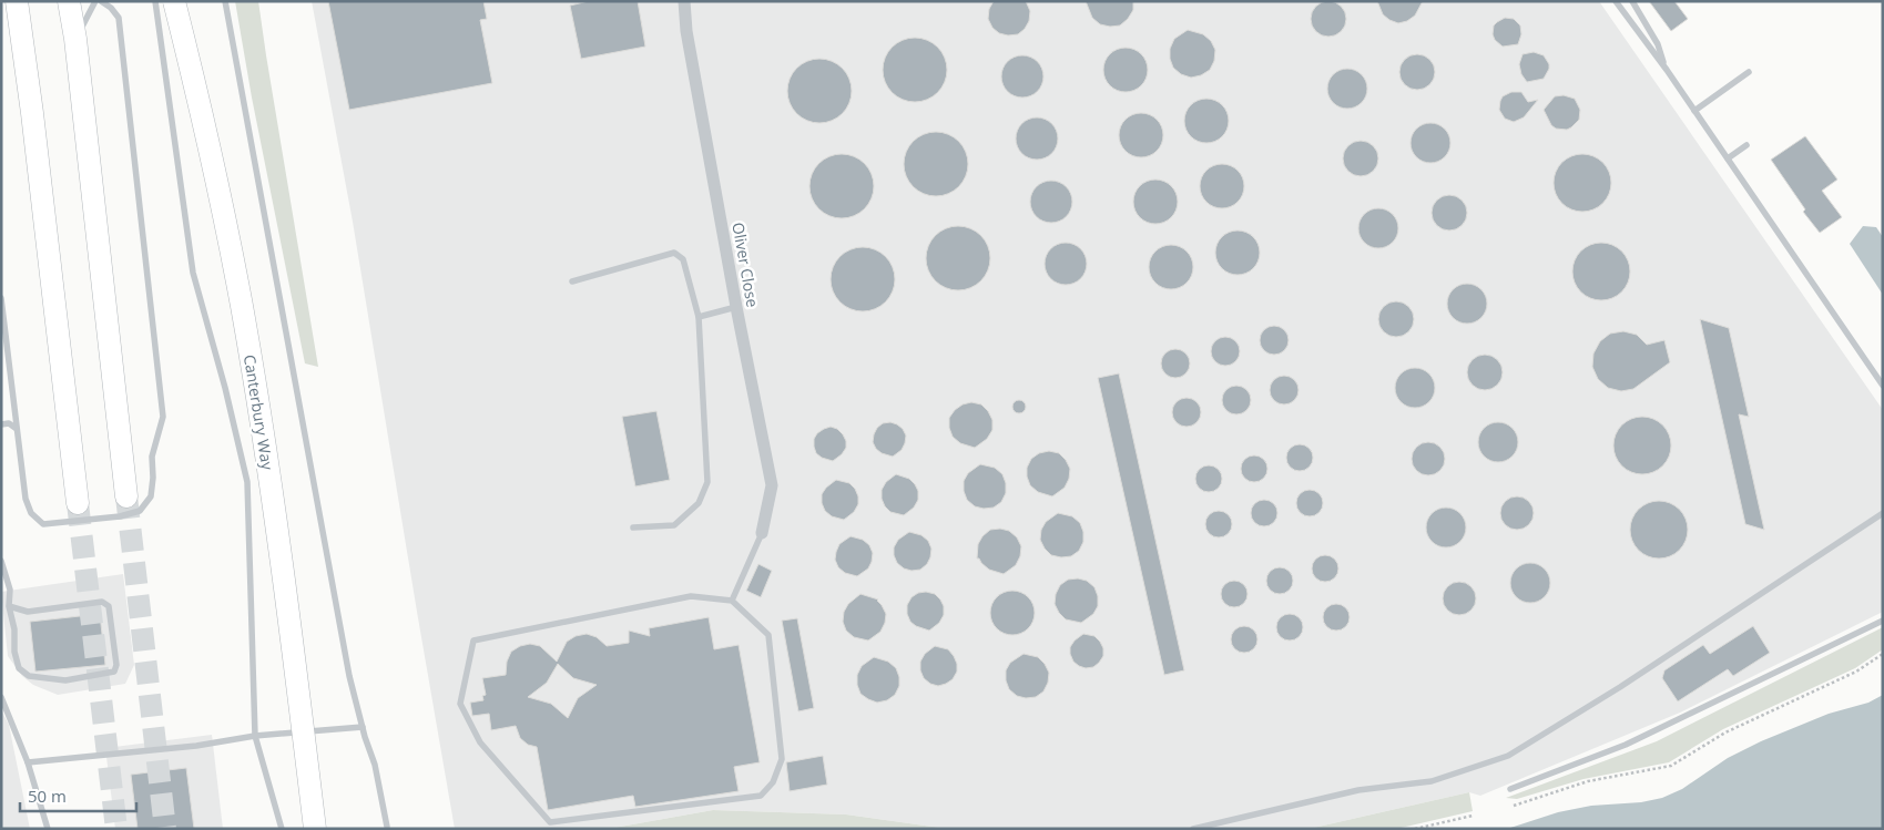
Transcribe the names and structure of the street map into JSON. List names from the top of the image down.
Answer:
{
  "streets": {
    "highway": ["Canterbury Way"],
    "street": ["Oliver Close"]
  },
  "scale_bar": "50 m"
}
